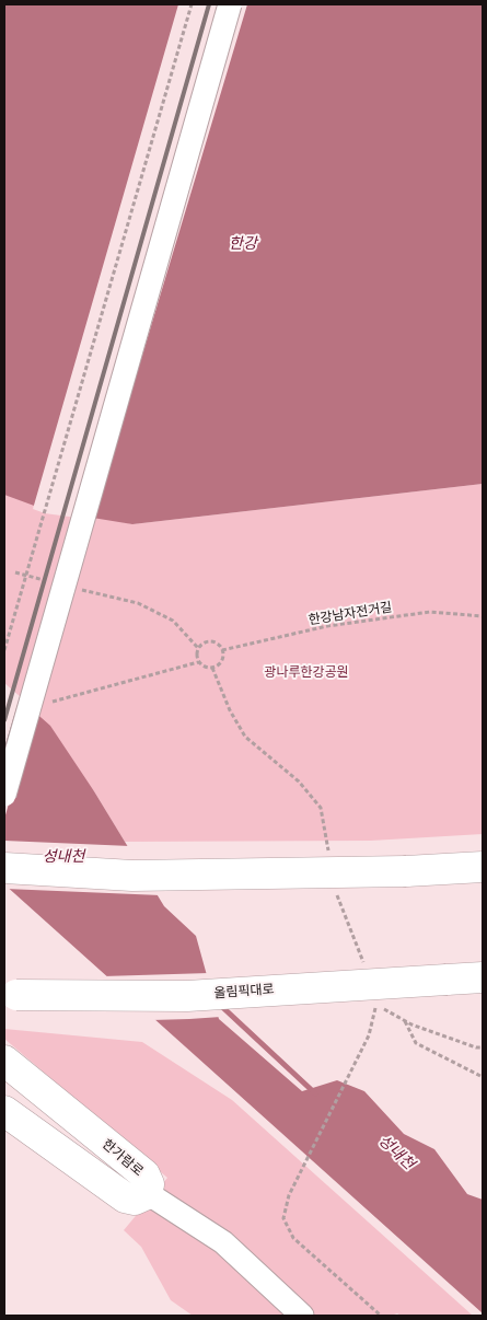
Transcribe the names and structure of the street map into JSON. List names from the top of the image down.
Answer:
{
  "streets": {
    "main road": ["올림픽대로", "한가람로"],
    "path": ["한강남자전거길"]
  },
  "water": ["한강", "성내천"],
  "parks": ["광나루한강공원"]
}
